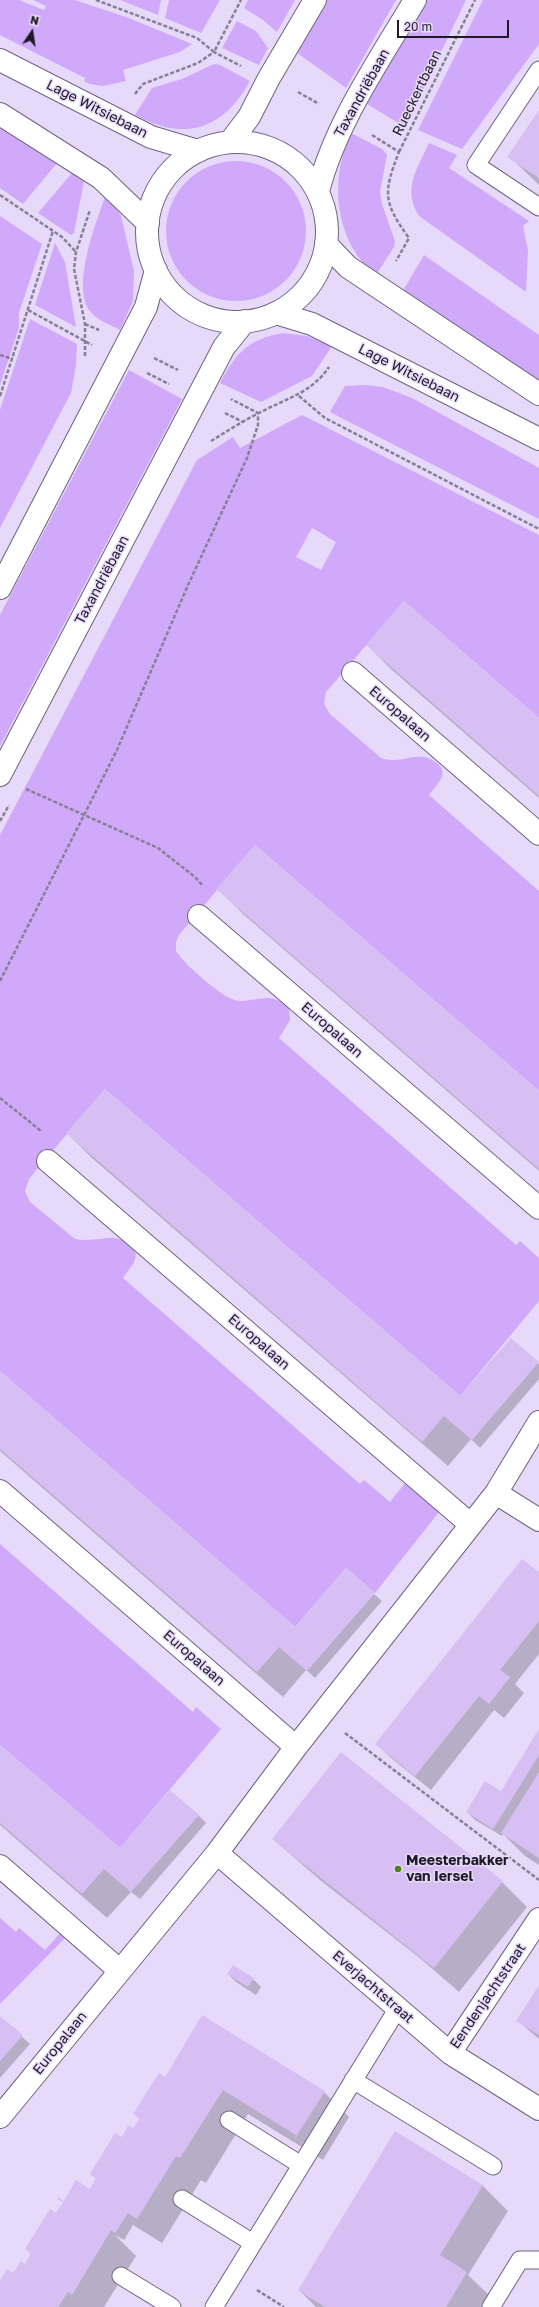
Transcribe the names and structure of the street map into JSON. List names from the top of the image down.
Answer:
{
  "streets": {
    "street": [
      "Taxandriëbaan",
      "Lage Witsiebaan",
      "Europalaan",
      "Everjachtstraat",
      "Eendenjachtstraat"
    ],
    "path": ["Rueckertbaan"]
  },
  "crossings": [
    ["Europalaan", "Everjachtstraat"],
    ["Everjachtstraat", "Eendenjachtstraat"]
  ],
  "places": ["Meesterbakker van Iersel"],
  "scale_bar": "20 m",
  "north": "top"
}
